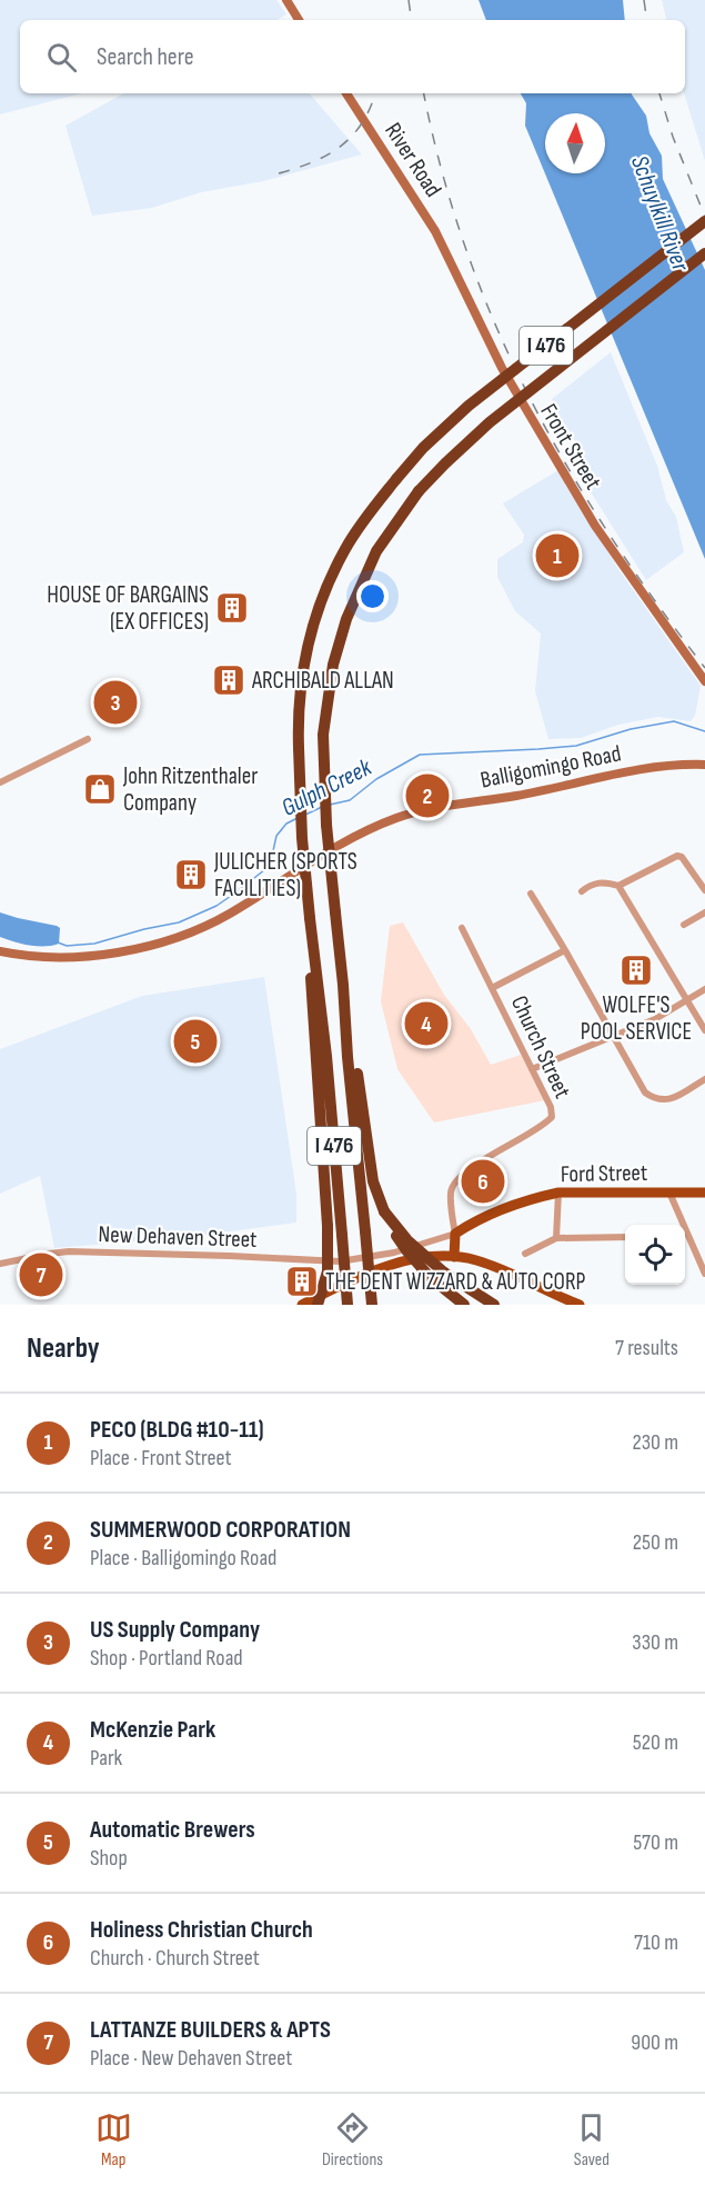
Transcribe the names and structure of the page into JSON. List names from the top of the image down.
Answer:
{
  "streets": {
    "highway": ["I 476"],
    "main road": ["Church Street", "Ford Street"],
    "street": [
      "River Road",
      "Front Street",
      "Balligomingo Road",
      "New Dehaven Street"
    ]
  },
  "crossings": [
    ["River Road", "Front Street"],
    ["Church Street", "Ford Street"],
    ["Ford Street", "New Dehaven Street"]
  ],
  "water": ["Schuylkill River", "Gulph Creek"],
  "places": {
    "building": [
      "HOUSE OF BARGAINS (EX OFFICES)",
      "ARCHIBALD ALLAN",
      "JULICHER (SPORTS FACILITIES)",
      "WOLFE'S POOL SERVICE",
      "THE DENT WIZZARD & AUTO CORP"
    ],
    "shop": ["John Ritzenthaler Company"]
  },
  "north": "top",
  "page": {
    "search": "Search here",
    "pins": [
      "1",
      "3",
      "2",
      "4",
      "5",
      "6",
      "7"
    ],
    "heading": ["Nearby", "7 results"],
    "list": [
      {
        "mark": "1",
        "name": "PECO (BLDG #10-11)",
        "note": "Place · Front Street",
        "value": "230 m"
      },
      {
        "mark": "2",
        "name": "SUMMERWOOD CORPORATION",
        "note": "Place · Balligomingo Road",
        "value": "250 m"
      },
      {
        "mark": "3",
        "name": "US Supply Company",
        "note": "Shop · Portland Road",
        "value": "330 m"
      },
      {
        "mark": "4",
        "name": "McKenzie Park",
        "note": "Park",
        "value": "520 m"
      },
      {
        "mark": "5",
        "name": "Automatic Brewers",
        "note": "Shop",
        "value": "570 m"
      },
      {
        "mark": "6",
        "name": "Holiness Christian Church",
        "note": "Church · Church Street",
        "value": "710 m"
      },
      {
        "mark": "7",
        "name": "LATTANZE BUILDERS & APTS",
        "note": "Place · New Dehaven Street",
        "value": "900 m"
      }
    ],
    "nav": ["Map", "Directions", "Saved"]
  }
}
